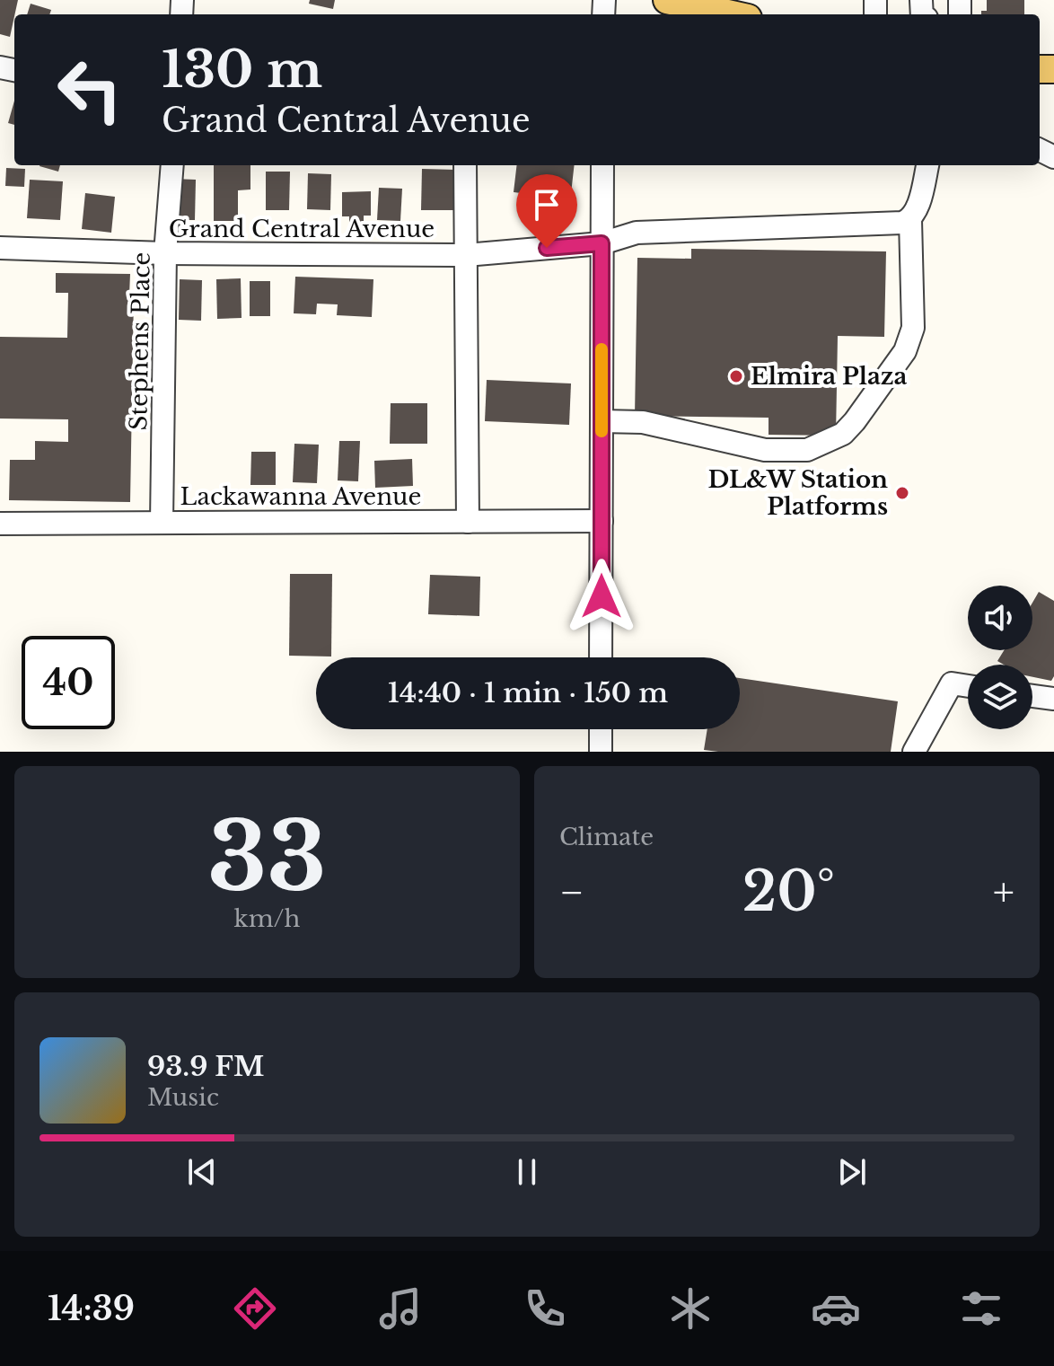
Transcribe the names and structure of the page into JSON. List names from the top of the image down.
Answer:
{
  "streets": {
    "street": ["Grand Central Avenue", "Stephens Place", "Lackawanna Avenue"]
  },
  "crossings": [
    ["Grand Central Avenue", "Stephens Place"],
    ["Stephens Place", "Lackawanna Avenue"]
  ],
  "places": ["Elmira Plaza", "DL&W Station Platforms"],
  "page": {
    "turn": ["130 m", "Grand Central Avenue"],
    "limit": "40",
    "trip": "14:40 · 1 min · 150 m",
    "tile": [
      ["33", "km/h"],
      "Climate"
    ],
    "heat": ["−", "20°", "+"],
    "song": ["93.9 FM", "Music"],
    "tabs": "14:39"
  }
}
